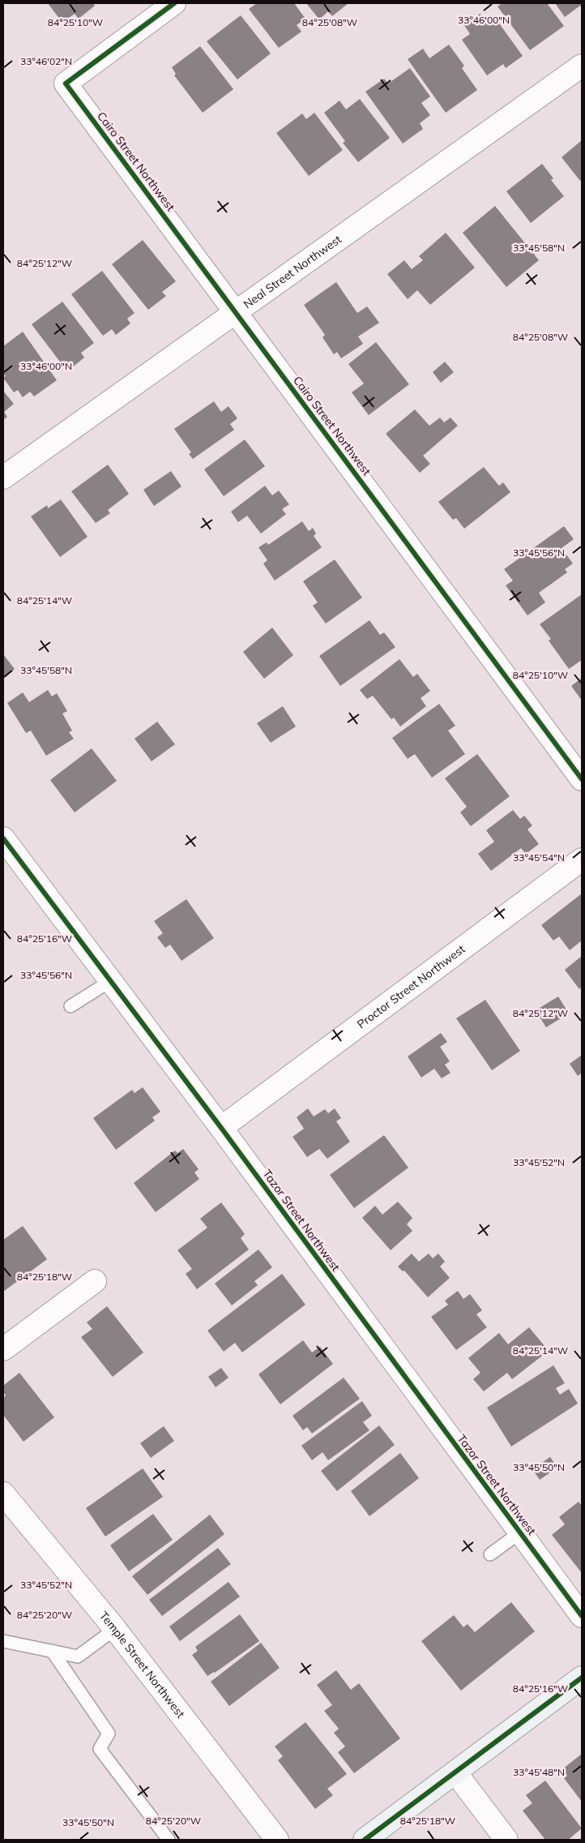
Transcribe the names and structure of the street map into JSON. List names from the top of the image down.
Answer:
{
  "streets": {
    "street": [
      "Cairo Street Northwest",
      "Neal Street Northwest",
      "Proctor Street Northwest",
      "Tazor Street Northwest",
      "Temple Street Northwest"
    ]
  },
  "crossings": [
    ["Cairo Street Northwest", "Neal Street Northwest"],
    ["Proctor Street Northwest", "Tazor Street Northwest"]
  ],
  "coordinates": [
    "33°46'00\"N",
    "84°25'10\"W",
    "84°25'08\"W",
    "33°46'02\"N",
    "33°45'58\"N",
    "84°25'12\"W",
    "33°45'56\"N",
    "84°25'14\"W",
    "33°45'54\"N",
    "84°25'16\"W",
    "33°45'52\"N",
    "84°25'18\"W",
    "33°45'50\"N",
    "84°25'20\"W",
    "33°45'48\"N"
  ]
}
